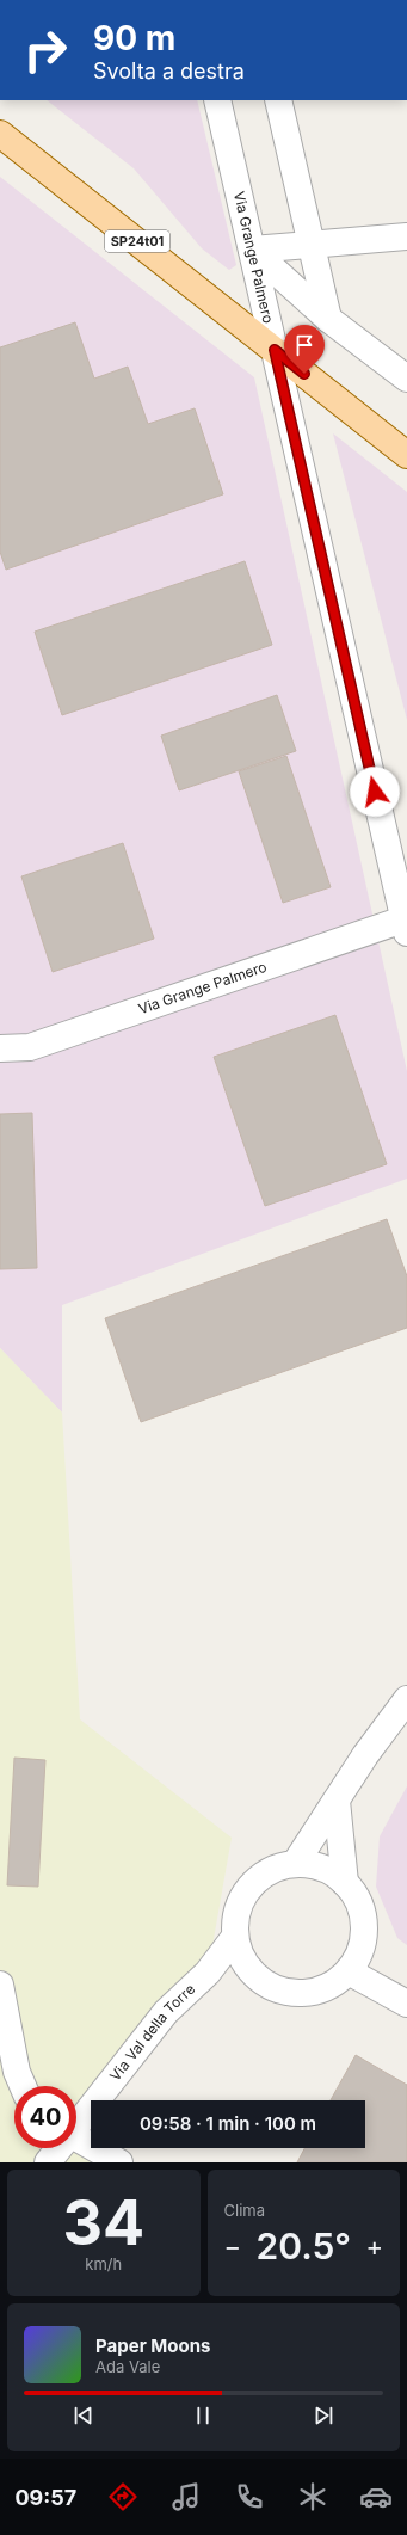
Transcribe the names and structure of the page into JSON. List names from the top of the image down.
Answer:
{
  "streets": {
    "main road": ["SP24t01"],
    "street": ["Via Grange Palmero", "Via Val della Torre"]
  },
  "crossings": [
    ["SP24t01", "Via Grange Palmero"]
  ],
  "page": {
    "turn": ["90 m", "Svolta a destra"],
    "limit": "40",
    "trip": "09:58 · 1 min · 100 m",
    "tile": [
      ["34", "km/h"],
      "Clima"
    ],
    "heat": ["−", "20.5°", "+"],
    "song": ["Paper Moons", "Ada Vale"],
    "tabs": "09:57"
  }
}
